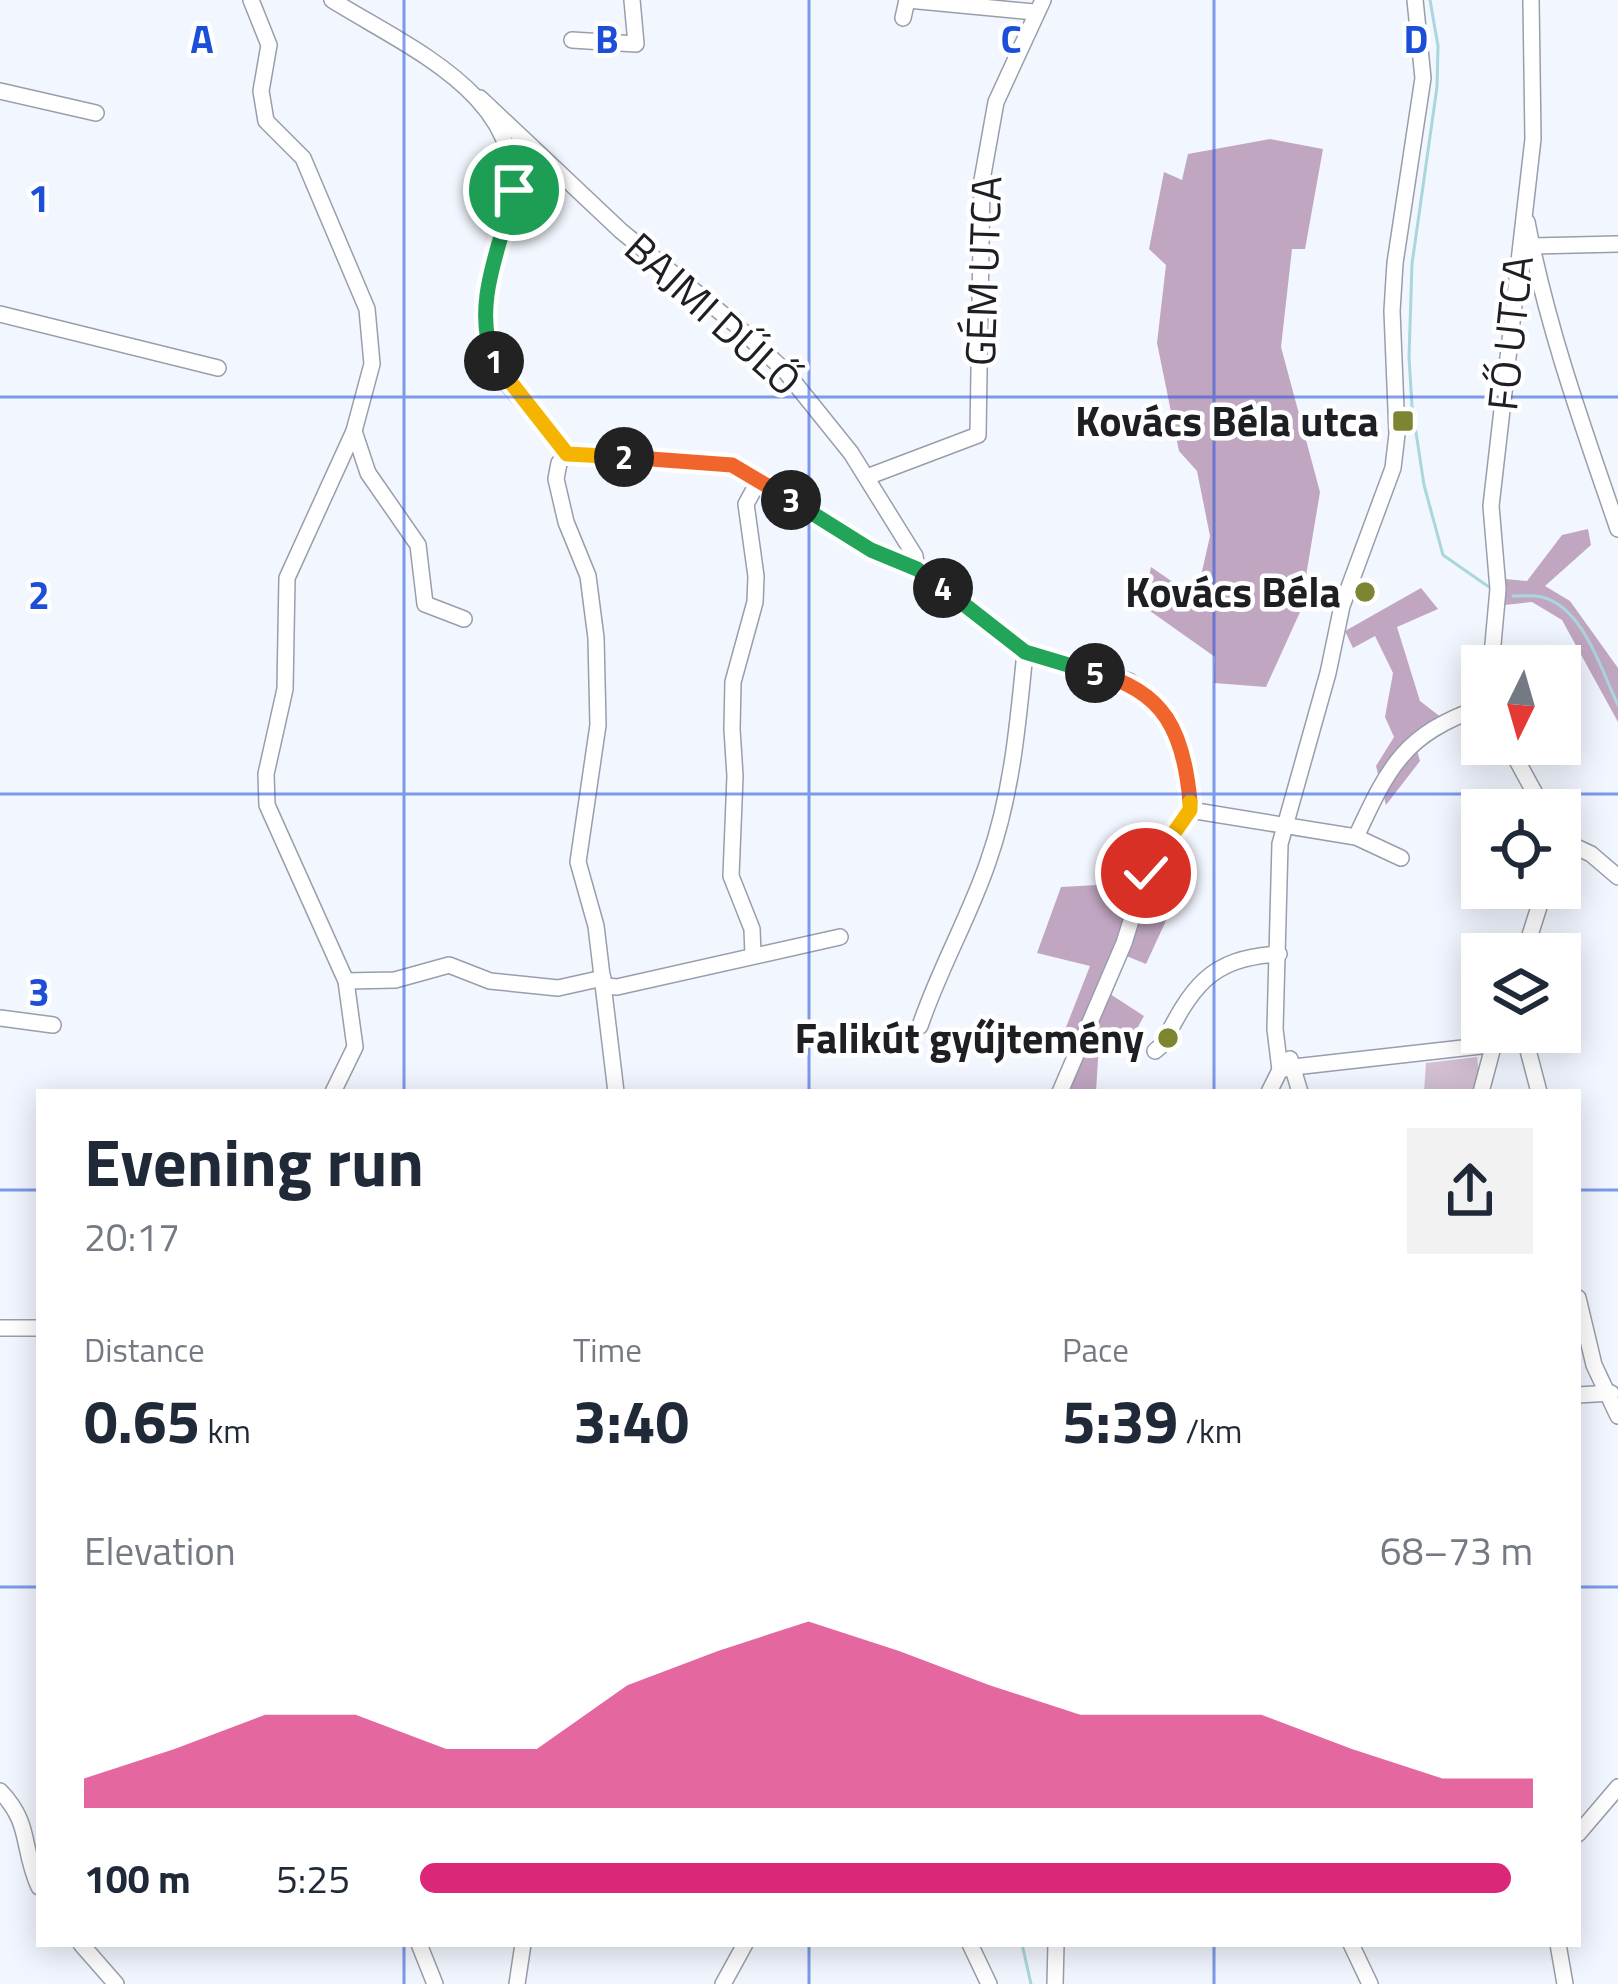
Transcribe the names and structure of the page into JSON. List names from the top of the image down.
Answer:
{
  "streets": {
    "street": ["GÉM UTCA", "BAJMI DŰLŐ", "FŐ UTCA"]
  },
  "crossings": [
    ["GÉM UTCA", "BAJMI DŰLŐ"]
  ],
  "places": {
    "transit": ["Kovács Béla utca"],
    "other": ["Kovács Béla", "Falikút gyűjtemény"]
  },
  "north": "bottom",
  "page": {
    "pins": [
      "1",
      "2",
      "3",
      "4",
      "5"
    ],
    "heading": ["Evening run", "20:17"],
    "stats": [
      ["Distance", "0.65 km"],
      ["Time", "3:40"],
      ["Pace", "5:39 /km"]
    ],
    "chart": ["Elevation", "68–73 m"],
    "list": [
      {
        "name": "100 m",
        "note": "5:25"
      }
    ]
  },
  "grid": {
    "columns": [
      "A",
      "B",
      "C",
      "D"
    ],
    "rows": ["1", "2", "3"]
  }
}
